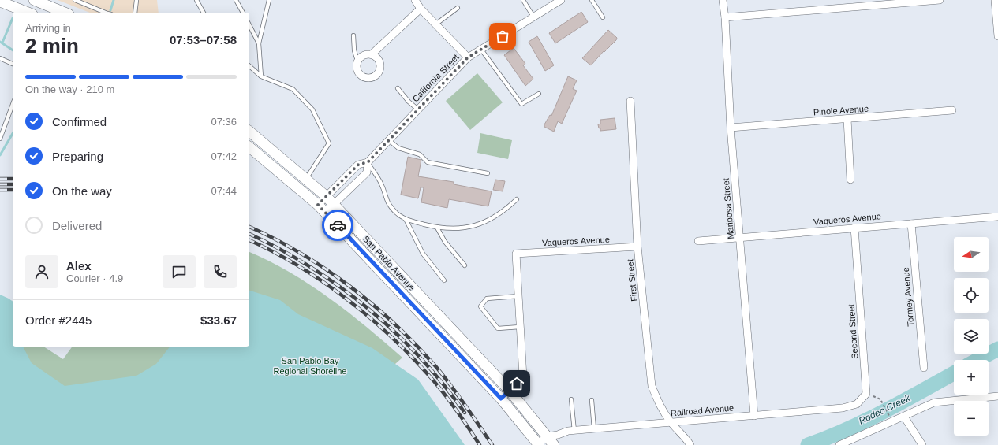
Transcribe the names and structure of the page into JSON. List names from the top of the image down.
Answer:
{
  "streets": {
    "main road": ["San Pablo Avenue"],
    "street": [
      "California Street",
      "Pinole Avenue",
      "Mariposa Street",
      "Vaqueros Avenue",
      "First Street",
      "Tormey Avenue",
      "Second Street",
      "Railroad Avenue"
    ]
  },
  "crossings": [
    ["California Street", "San Pablo Avenue"],
    ["Pinole Avenue", "Mariposa Street"],
    ["Mariposa Street", "Vaqueros Avenue"],
    ["Mariposa Street", "Railroad Avenue"],
    ["Vaqueros Avenue", "First Street"],
    ["Vaqueros Avenue", "Tormey Avenue"],
    ["Vaqueros Avenue", "Second Street"],
    ["San Pablo Avenue", "Railroad Avenue"],
    ["First Street", "Railroad Avenue"],
    ["Second Street", "Railroad Avenue"]
  ],
  "water": ["Rodeo Creek"],
  "parks": ["San Pablo Bay Regional Shoreline"],
  "north": "left",
  "page": {
    "heading": ["2 min", "Arriving in", "07:53–07:58"],
    "panel": [
      "Alex",
      "Courier · 4.9",
      "Order #2445",
      "$33.67"
    ],
    "bar": "On the way · 210 m",
    "list": [
      ["Confirmed", "07:36"],
      ["Preparing", "07:42"],
      ["On the way", "07:44"],
      "Delivered"
    ],
    "map_buttons": ["+", "−"]
  }
}
